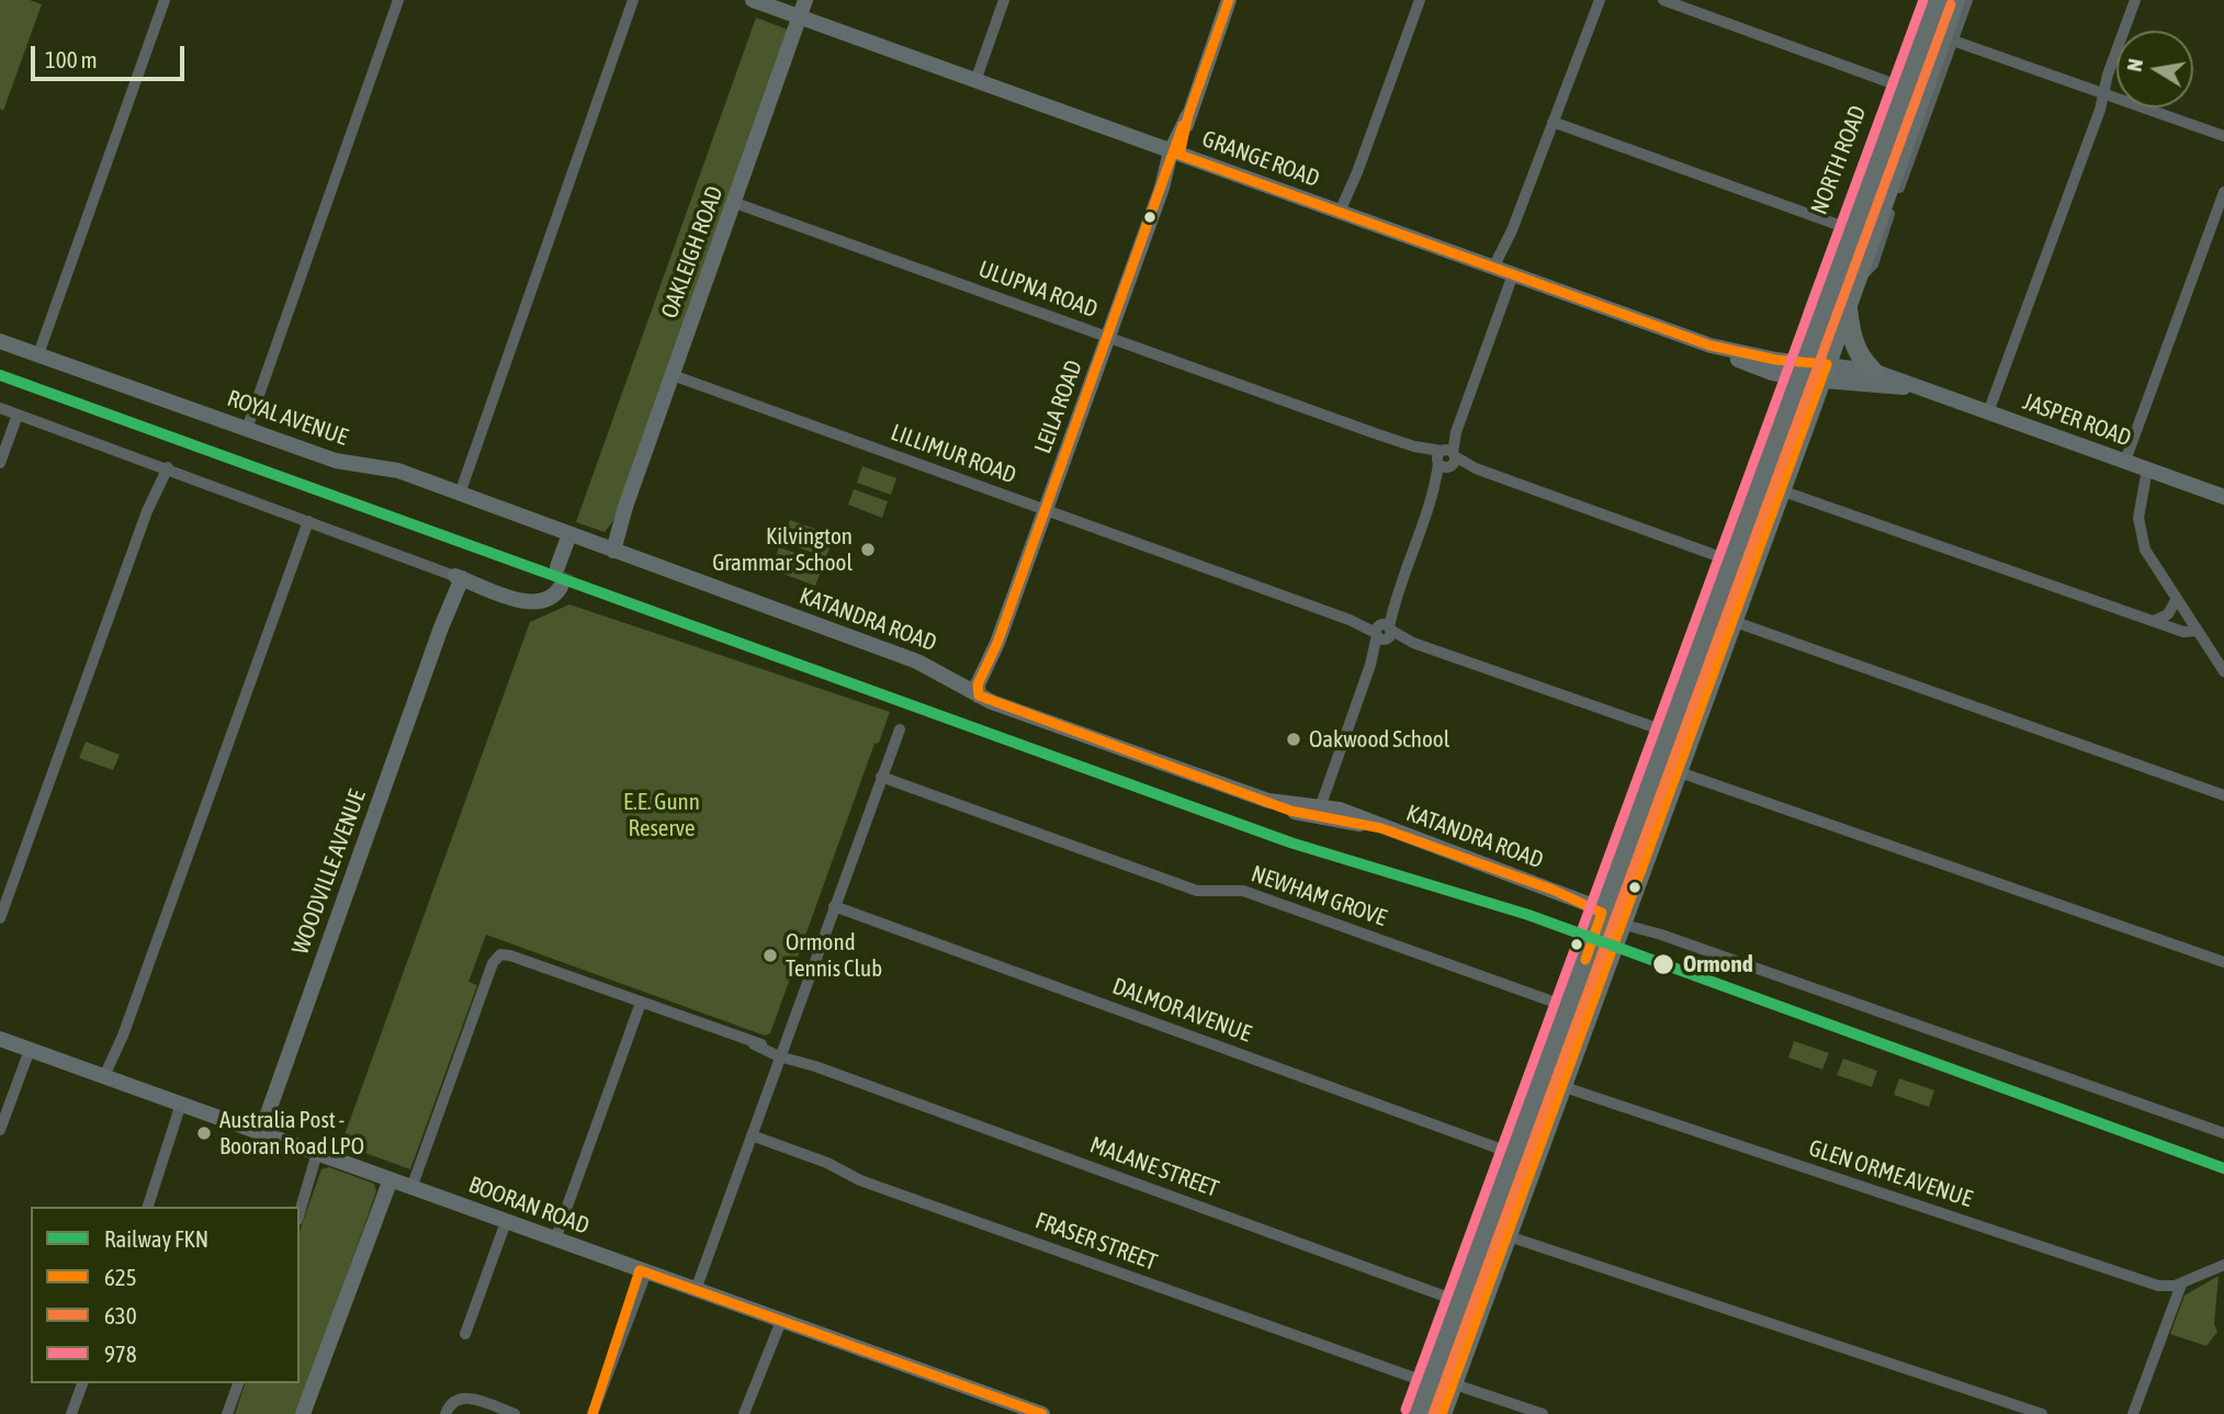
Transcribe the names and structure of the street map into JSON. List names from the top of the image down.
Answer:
{
  "streets": {
    "highway": ["NORTH ROAD"],
    "street": [
      "GRANGE ROAD",
      "OAKLEIGH ROAD",
      "ULUPNA ROAD",
      "LEILA ROAD",
      "ROYAL AVENUE",
      "JASPER ROAD",
      "LILLIMUR ROAD",
      "KATANDRA ROAD",
      "WOODVILLE AVENUE",
      "NEWHAM GROVE",
      "DALMOR AVENUE",
      "MALANE STREET",
      "GLEN ORME AVENUE",
      "BOORAN ROAD",
      "FRASER STREET"
    ]
  },
  "crossings": [
    ["GRANGE ROAD", "NORTH ROAD"],
    ["GRANGE ROAD", "OAKLEIGH ROAD"],
    ["GRANGE ROAD", "LEILA ROAD"],
    ["GRANGE ROAD", "JASPER ROAD"],
    ["NORTH ROAD", "ULUPNA ROAD"],
    ["NORTH ROAD", "JASPER ROAD"],
    ["NORTH ROAD", "LILLIMUR ROAD"],
    ["NORTH ROAD", "KATANDRA ROAD"],
    ["NORTH ROAD", "NEWHAM GROVE"],
    ["NORTH ROAD", "DALMOR AVENUE"],
    ["NORTH ROAD", "MALANE STREET"],
    ["NORTH ROAD", "GLEN ORME AVENUE"],
    ["NORTH ROAD", "FRASER STREET"],
    ["OAKLEIGH ROAD", "ULUPNA ROAD"],
    ["OAKLEIGH ROAD", "ROYAL AVENUE"],
    ["OAKLEIGH ROAD", "LILLIMUR ROAD"],
    ["OAKLEIGH ROAD", "KATANDRA ROAD"],
    ["ULUPNA ROAD", "LEILA ROAD"],
    ["LEILA ROAD", "LILLIMUR ROAD"],
    ["LEILA ROAD", "KATANDRA ROAD"],
    ["ROYAL AVENUE", "KATANDRA ROAD"],
    ["WOODVILLE AVENUE", "BOORAN ROAD"],
    ["MALANE STREET", "BOORAN ROAD"]
  ],
  "parks": ["E.E. Gunn Reserve"],
  "places": [
    "Kilvington Grammar School",
    "Oakwood School",
    "Ormond Tennis Club",
    "Ormond",
    "Australia Post - Booran Road LPO"
  ],
  "lines": [
    "transit line 625",
    "transit line 978",
    "transit line 630",
    "rail line FKN"
  ],
  "legend": [
    "Railway FKN",
    "625",
    "630",
    "978"
  ],
  "scale_bar": "100 m",
  "north": "left"
}
